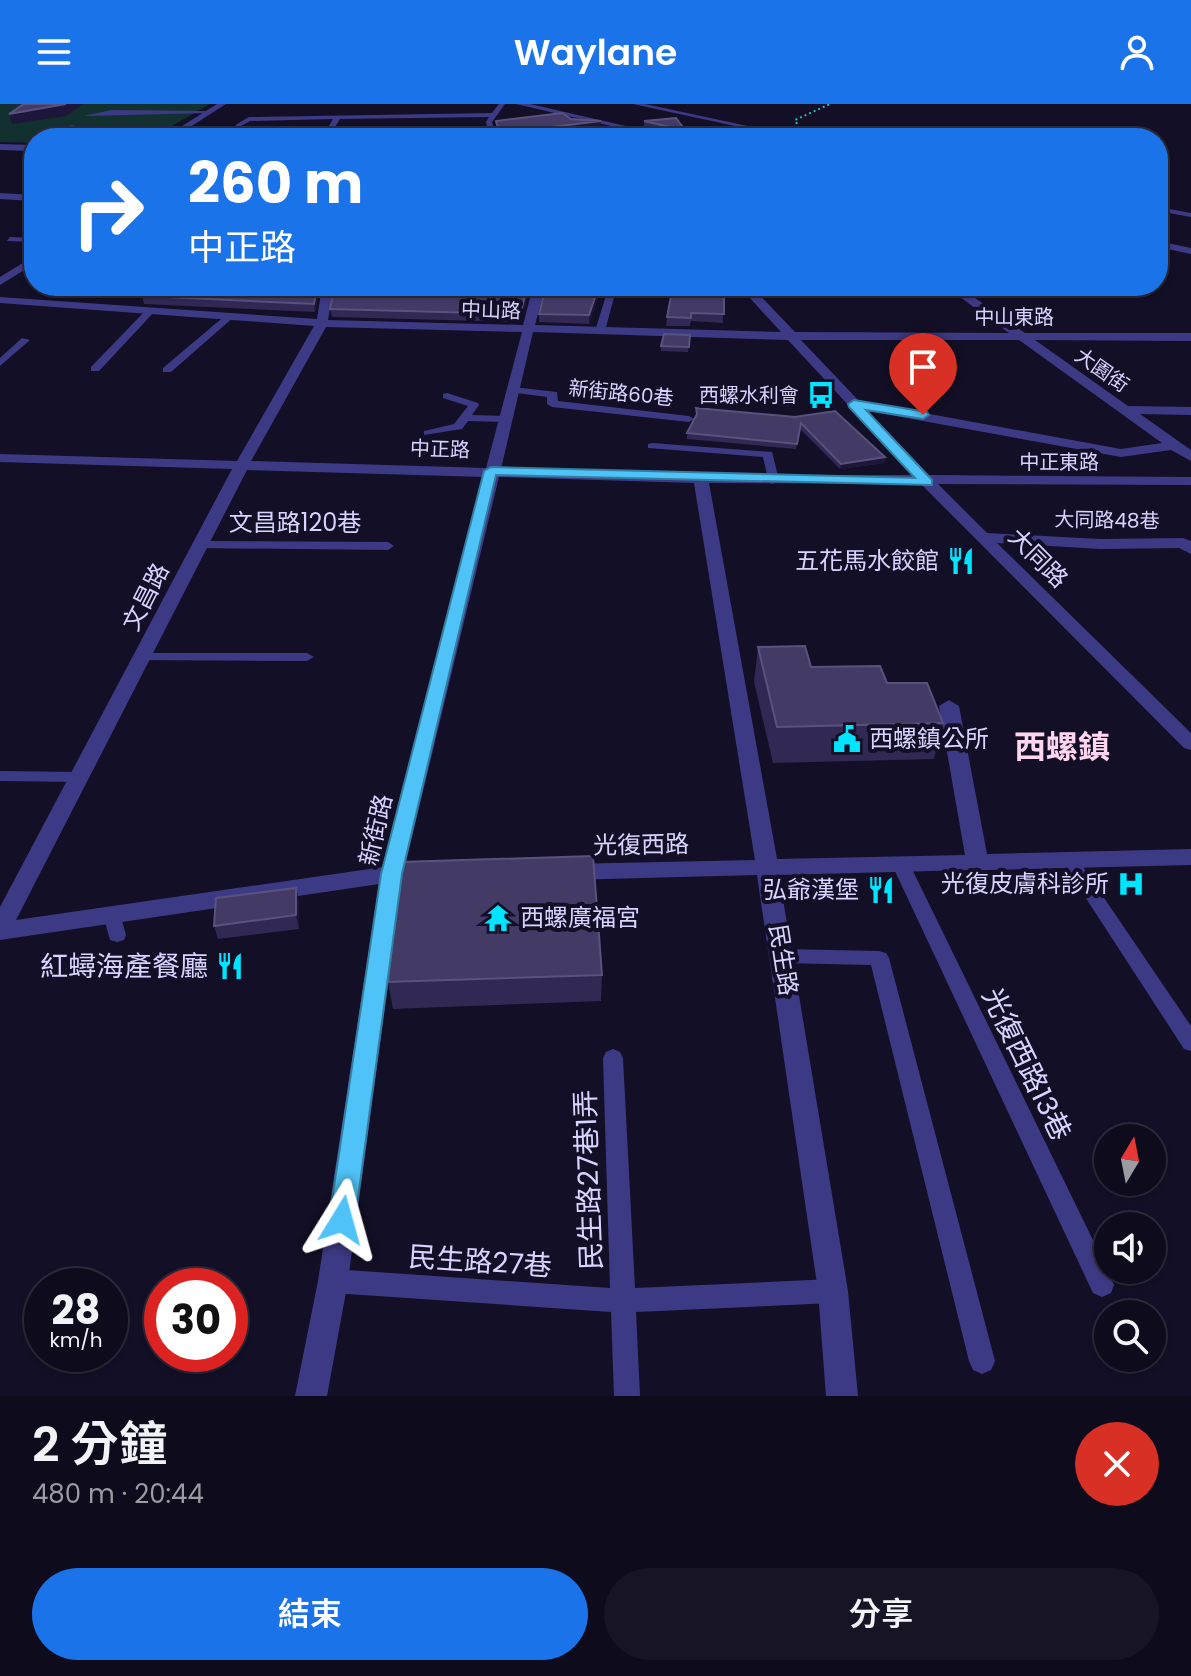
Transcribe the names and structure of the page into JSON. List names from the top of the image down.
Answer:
{
  "streets": {
    "street": [
      "中山路",
      "中山東路",
      "大園街",
      "中正路",
      "中正東路",
      "大同路48巷",
      "大同路",
      "文昌路",
      "新街路",
      "光復西路",
      "民生路"
    ],
    "lane": [
      "新街路60巷",
      "文昌路120巷",
      "光復西路13巷",
      "民生路27巷1弄",
      "民生路27巷"
    ]
  },
  "crossings": [
    ["中山路", "中山東路"],
    ["中山路", "大同路"],
    ["中山路", "文昌路"],
    ["中山路", "新街路"],
    ["中山東路", "大園街"],
    ["中山東路", "大同路"],
    ["新街路60巷", "新街路"],
    ["中正路", "中正東路"],
    ["中正路", "大同路"],
    ["中正路", "文昌路"],
    ["中正路", "新街路"],
    ["中正路", "民生路"],
    ["中正東路", "大同路"],
    ["大同路48巷", "大同路"],
    ["文昌路120巷", "文昌路"],
    ["新街路", "民生路27巷"],
    ["光復西路", "民生路"],
    ["光復西路", "光復西路13巷"],
    ["民生路", "民生路27巷"],
    ["民生路27巷1弄", "民生路27巷"]
  ],
  "districts": ["西螺鎮"],
  "places": {
    "bus stop": ["西螺水利會"],
    "restaurant": ["五花馬水餃館", "弘爺漢堡", "紅蟳海產餐廳"],
    "public building": ["西螺鎮公所"],
    "hospital": ["光復皮膚科診所"],
    "temple": ["西螺廣福宮"]
  },
  "north": "top",
  "page": {
    "header": "Waylane",
    "turn": ["260 m", "中正路"],
    "speed": "28 km/h",
    "limit": "30",
    "heading": ["2 分鐘", "480 m · 20:44"],
    "buttons": ["結束", "分享"]
  }
}
